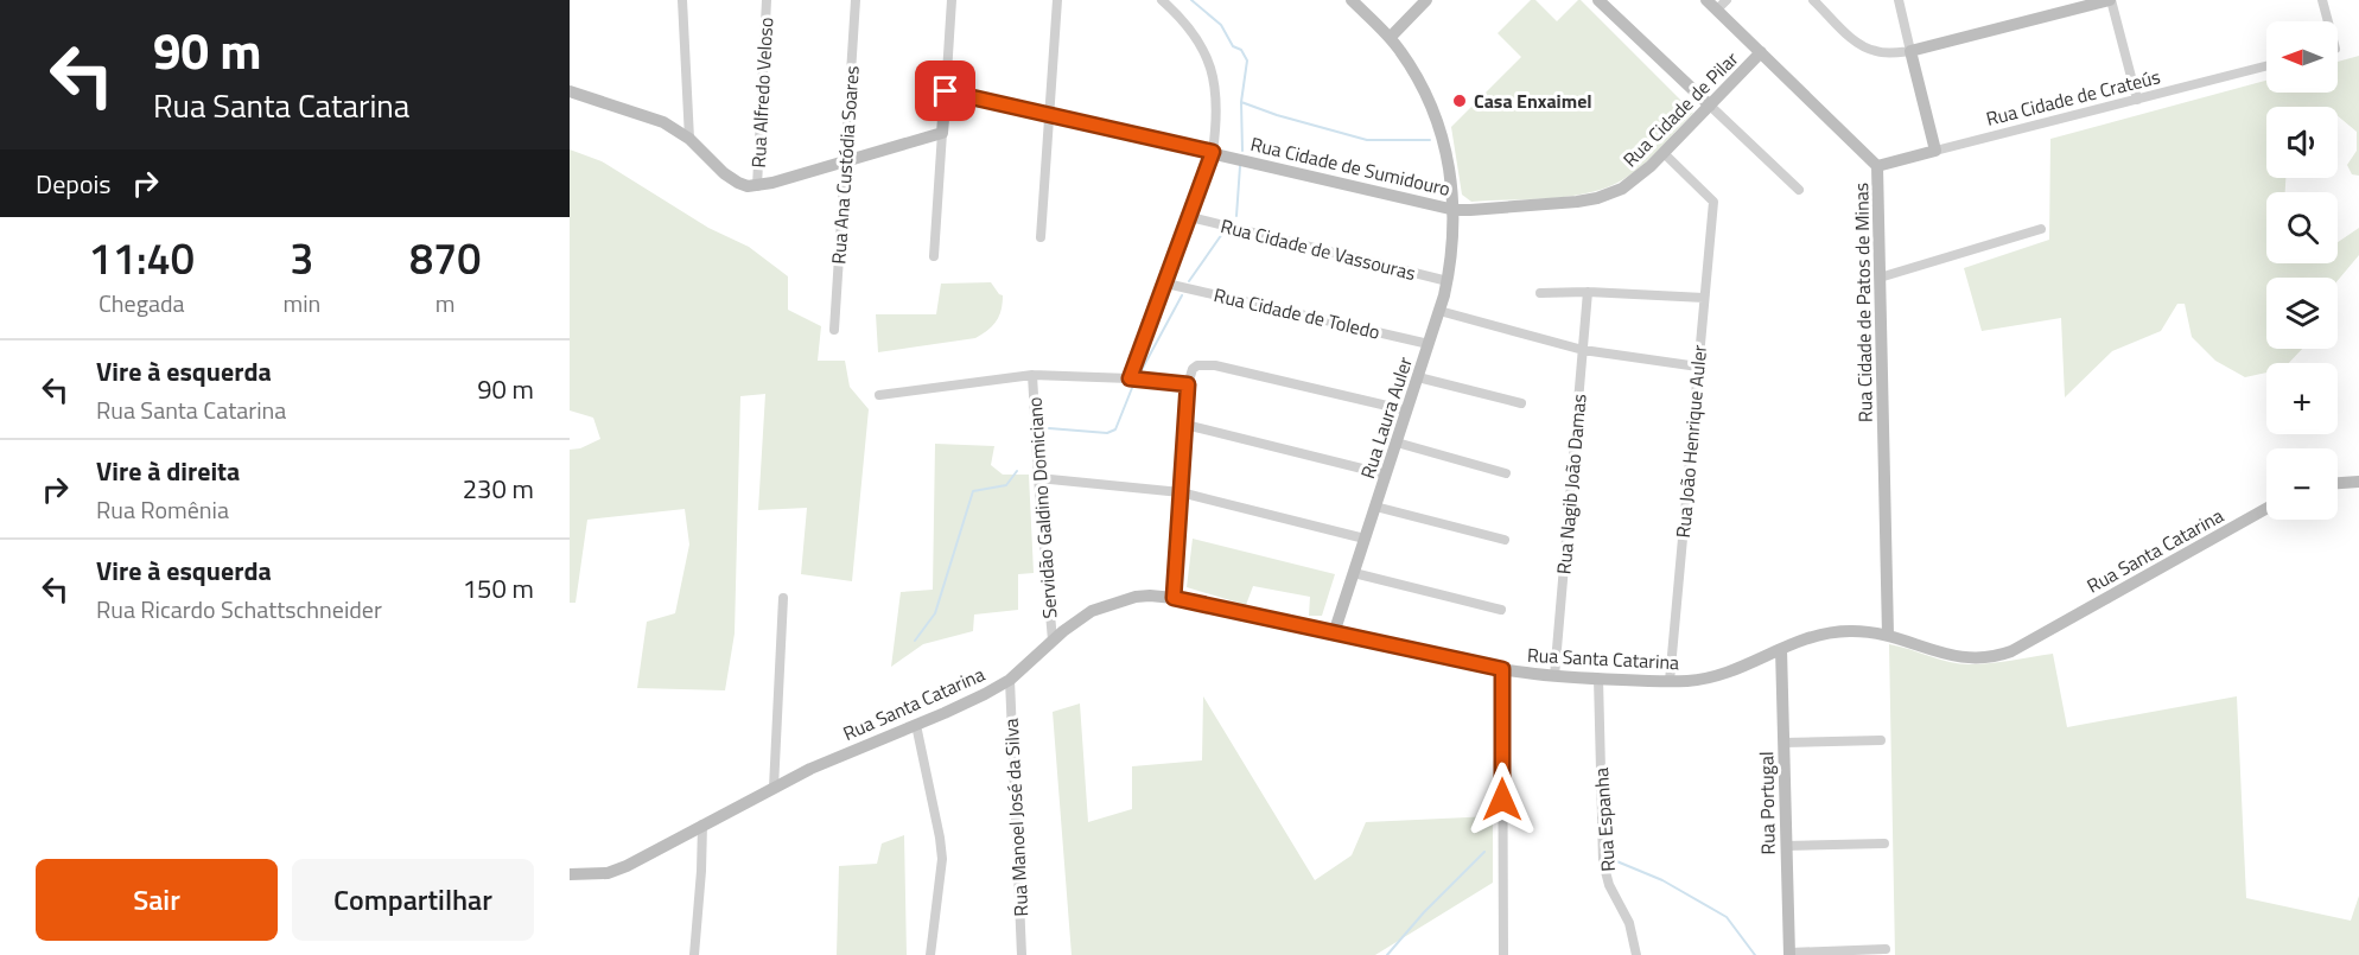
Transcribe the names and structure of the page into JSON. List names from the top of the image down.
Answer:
{
  "streets": {
    "street": [
      "Rua Alfredo Veloso",
      "Rua Cidade de Crateús",
      "Rua Cidade de Pilar",
      "Rua Ana Custódia Soares",
      "Rua Cidade de Sumidouro",
      "Rua Cidade de Vassouras",
      "Rua Cidade de Patos de Minas",
      "Rua Cidade de Toledo",
      "Rua Laura Auler",
      "Rua João Henrique Auler",
      "Rua Nagib João Damas",
      "Servidão Galdino Domiciano",
      "Rua Santa Catarina",
      "Rua Portugal",
      "Rua Manoel José da Silva",
      "Rua Espanha"
    ]
  },
  "crossings": [
    ["Rua Cidade de Crateús", "Rua Cidade de Patos de Minas"],
    ["Rua Cidade de Pilar", "Rua Cidade de Sumidouro"],
    ["Rua Cidade de Pilar", "Rua Cidade de Patos de Minas"],
    ["Rua Cidade de Pilar", "Rua Laura Auler"],
    ["Rua Cidade de Pilar", "Rua João Henrique Auler"],
    ["Rua Cidade de Sumidouro", "Rua Laura Auler"],
    ["Rua Cidade de Vassouras", "Rua Laura Auler"],
    ["Rua Cidade de Patos de Minas", "Rua Santa Catarina"],
    ["Rua Cidade de Toledo", "Rua Laura Auler"],
    ["Rua Laura Auler", "Rua Santa Catarina"],
    ["Rua João Henrique Auler", "Rua Santa Catarina"],
    ["Rua Nagib João Damas", "Rua Santa Catarina"],
    ["Servidão Galdino Domiciano", "Rua Santa Catarina"],
    ["Rua Santa Catarina", "Rua Portugal"],
    ["Rua Santa Catarina", "Rua Manoel José da Silva"],
    ["Rua Santa Catarina", "Rua Espanha"]
  ],
  "places": ["Casa Enxaimel"],
  "north": "left",
  "page": {
    "turn": ["90 m", "Rua Santa Catarina"],
    "map_buttons": ["+", "−"],
    "then": "Depois",
    "eta": [
      "11:40",
      "Chegada",
      "3",
      "min",
      "870",
      "m"
    ],
    "list": [
      {
        "name": "Vire à esquerda",
        "note": "Rua Santa Catarina",
        "value": "90 m"
      },
      {
        "name": "Vire à direita",
        "note": "Rua Romênia",
        "value": "230 m"
      },
      {
        "name": "Vire à esquerda",
        "note": "Rua Ricardo Schattschneider",
        "value": "150 m"
      }
    ],
    "buttons": ["Sair", "Compartilhar"]
  }
}
